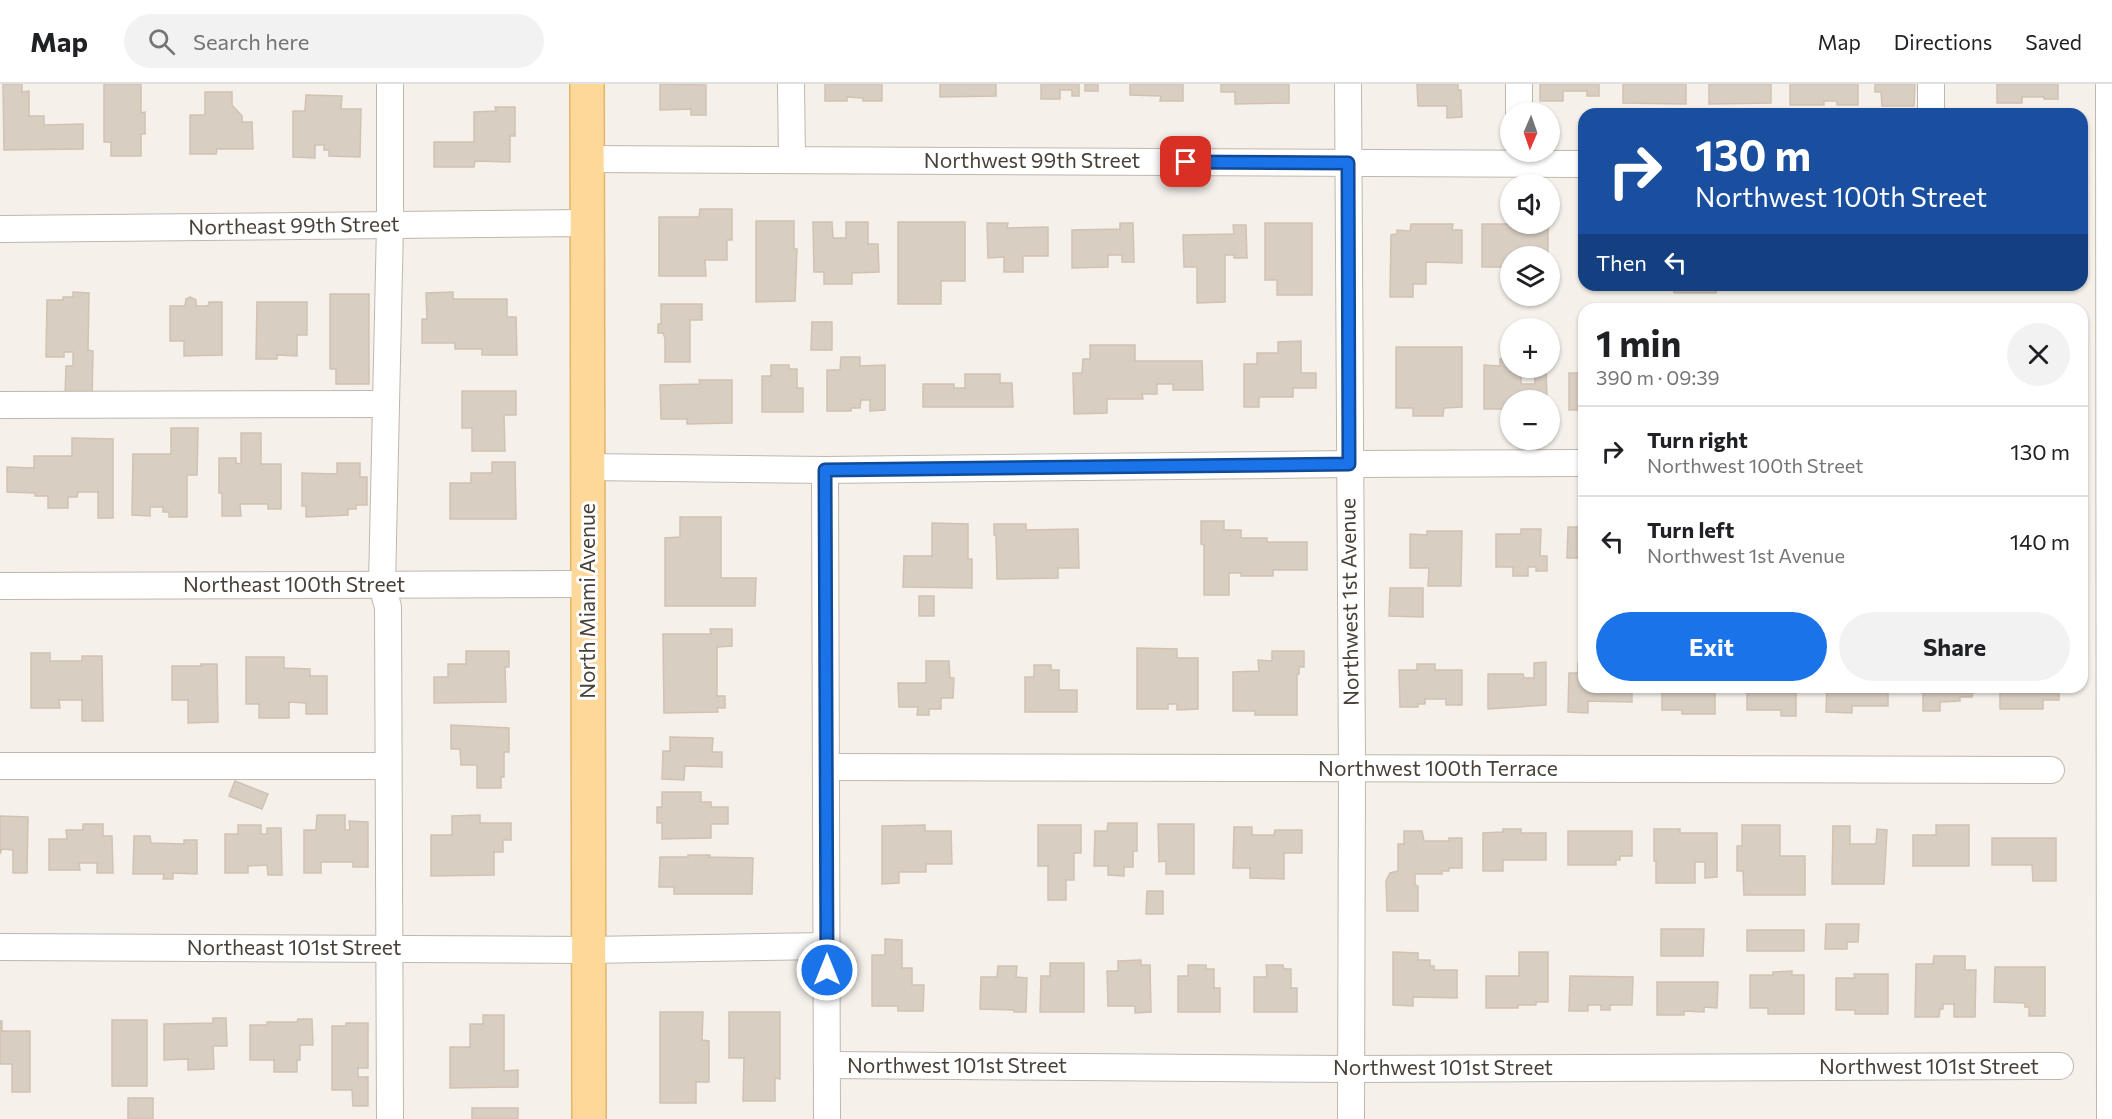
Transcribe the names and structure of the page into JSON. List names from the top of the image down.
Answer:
{
  "streets": {
    "main road": ["North Miami Avenue"],
    "street": [
      "Northwest 99th Street",
      "Northeast 99th Street",
      "Northeast 100th Street",
      "Northwest 1st Avenue",
      "Northwest 100th Terrace",
      "Northeast 101st Street",
      "Northwest 101st Street"
    ]
  },
  "crossings": [
    ["Northwest 99th Street", "North Miami Avenue"],
    ["Northwest 99th Street", "Northwest 1st Avenue"],
    ["Northeast 99th Street", "North Miami Avenue"],
    ["Northeast 100th Street", "North Miami Avenue"],
    ["North Miami Avenue", "Northeast 101st Street"],
    ["Northwest 1st Avenue", "Northwest 100th Terrace"],
    ["Northwest 1st Avenue", "Northwest 101st Street"]
  ],
  "north": "bottom",
  "page": {
    "header": "Map",
    "search": "Search here",
    "nav": ["Map", "Directions", "Saved"],
    "map_buttons": ["+", "−"],
    "turn": ["130 m", "Northwest 100th Street"],
    "then": "Then",
    "heading": ["1 min", "390 m · 09:39"],
    "list": [
      {
        "name": "Turn right",
        "note": "Northwest 100th Street",
        "value": "130 m"
      },
      {
        "name": "Turn left",
        "note": "Northwest 1st Avenue",
        "value": "140 m"
      }
    ],
    "buttons": ["Exit", "Share"]
  }
}
